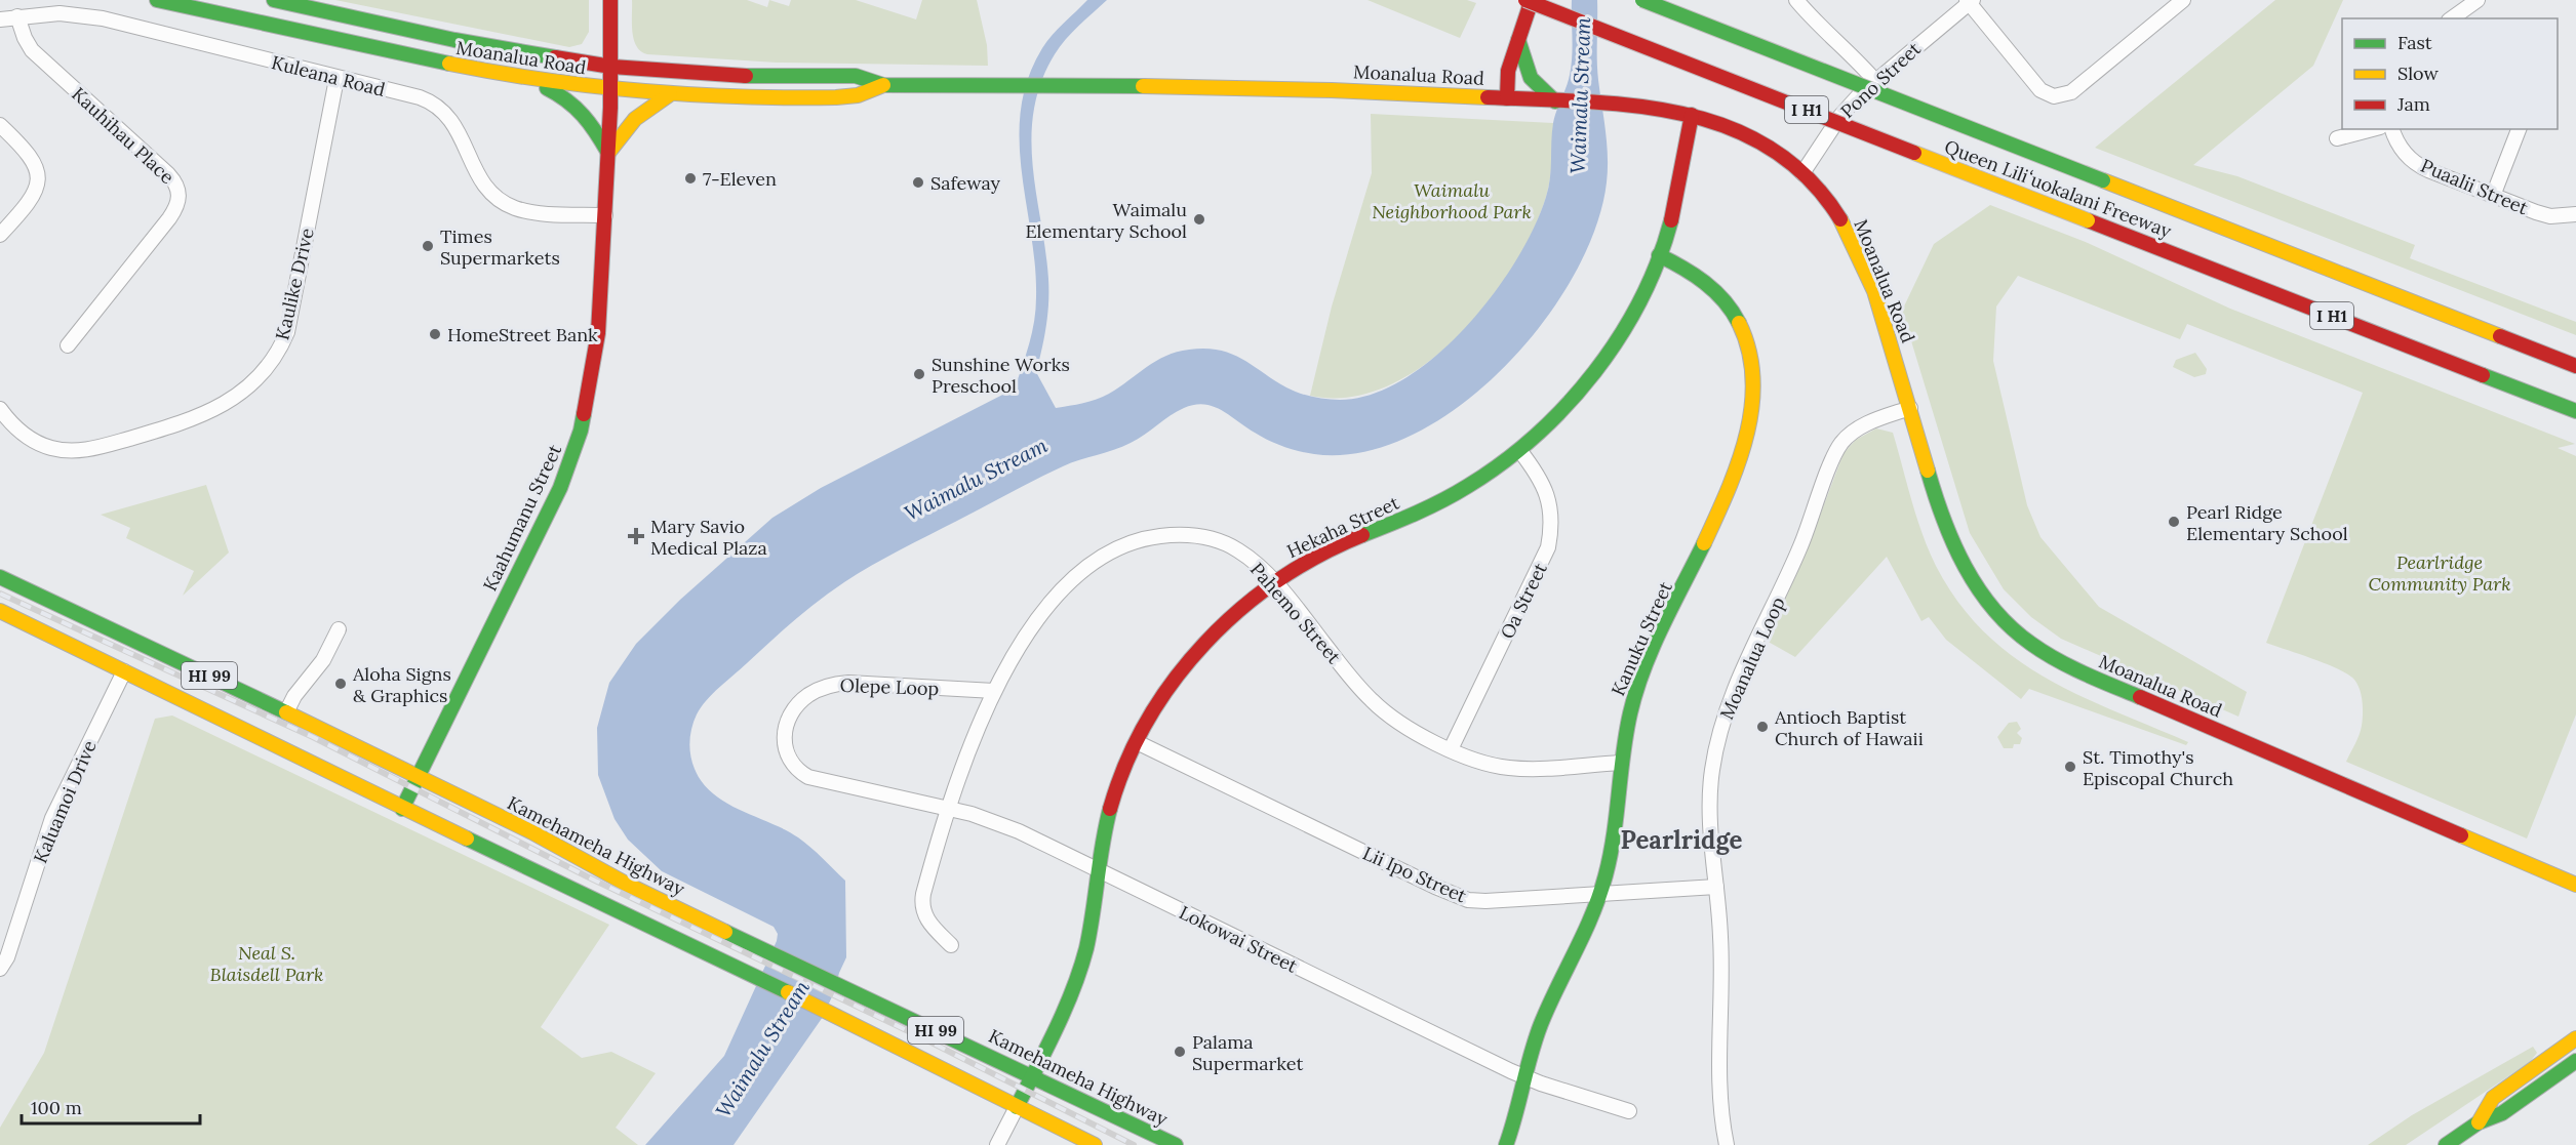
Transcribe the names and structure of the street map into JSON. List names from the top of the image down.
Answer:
{
  "streets": {
    "main road": [
      "Moanalua Road",
      "I H1",
      "Queen Liliʻuokalani Freeway",
      "Kaahumanu Street",
      "Hekaha Street",
      "Kanuku Street",
      "HI 99",
      "Kamehameha Highway"
    ],
    "street": [
      "Kuleana Road",
      "Pono Street",
      "Kauhihau Place",
      "Puaalii Street",
      "Kaulike Drive",
      "Oa Street",
      "Pahemo Street",
      "Moanalua Loop",
      "Olepe Loop",
      "Kaluamoi Drive",
      "Lii Ipo Street",
      "Lokowai Street"
    ]
  },
  "crossings": [
    ["Moanalua Road", "Pono Street"],
    ["Moanalua Road", "Kaahumanu Street"],
    ["Moanalua Road", "Hekaha Street"],
    ["Moanalua Road", "Moanalua Loop"],
    ["Kuleana Road", "Kauhihau Place"],
    ["Kuleana Road", "Kaulike Drive"],
    ["Kuleana Road", "Kaahumanu Street"],
    ["Kaahumanu Street", "HI 99"],
    ["Kaahumanu Street", "Kamehameha Highway"],
    ["Hekaha Street", "Oa Street"],
    ["Hekaha Street", "Pahemo Street"],
    ["Hekaha Street", "Kanuku Street"],
    ["Hekaha Street", "HI 99"],
    ["Hekaha Street", "Kamehameha Highway"],
    ["Hekaha Street", "Lii Ipo Street"],
    ["Hekaha Street", "Lokowai Street"],
    ["Oa Street", "Pahemo Street"],
    ["Pahemo Street", "Kanuku Street"],
    ["Pahemo Street", "Olepe Loop"],
    ["Pahemo Street", "Lokowai Street"],
    ["Kanuku Street", "Lii Ipo Street"],
    ["Kanuku Street", "Lokowai Street"],
    ["Moanalua Loop", "Lii Ipo Street"],
    ["HI 99", "Kaluamoi Drive"],
    ["Olepe Loop", "Lokowai Street"]
  ],
  "districts": ["Pearlridge"],
  "water": ["Waimalu Stream"],
  "parks": ["Waimalu Neighborhood Park", "Pearlridge Community Park", "Neal S. Blaisdell Park"],
  "places": {
    "other": [
      "7-Eleven",
      "Safeway",
      "Waimalu Elementary School",
      "Times Supermarkets",
      "HomeStreet Bank",
      "Sunshine Works Preschool",
      "Pearl Ridge Elementary School",
      "Aloha Signs & Graphics",
      "Antioch Baptist Church of Hawaii",
      "St. Timothy's Episcopal Church",
      "Palama Supermarket"
    ],
    "health": ["Mary Savio Medical Plaza"]
  },
  "legend": ["Fast", "Slow", "Jam"],
  "scale_bar": "100 m"
}
